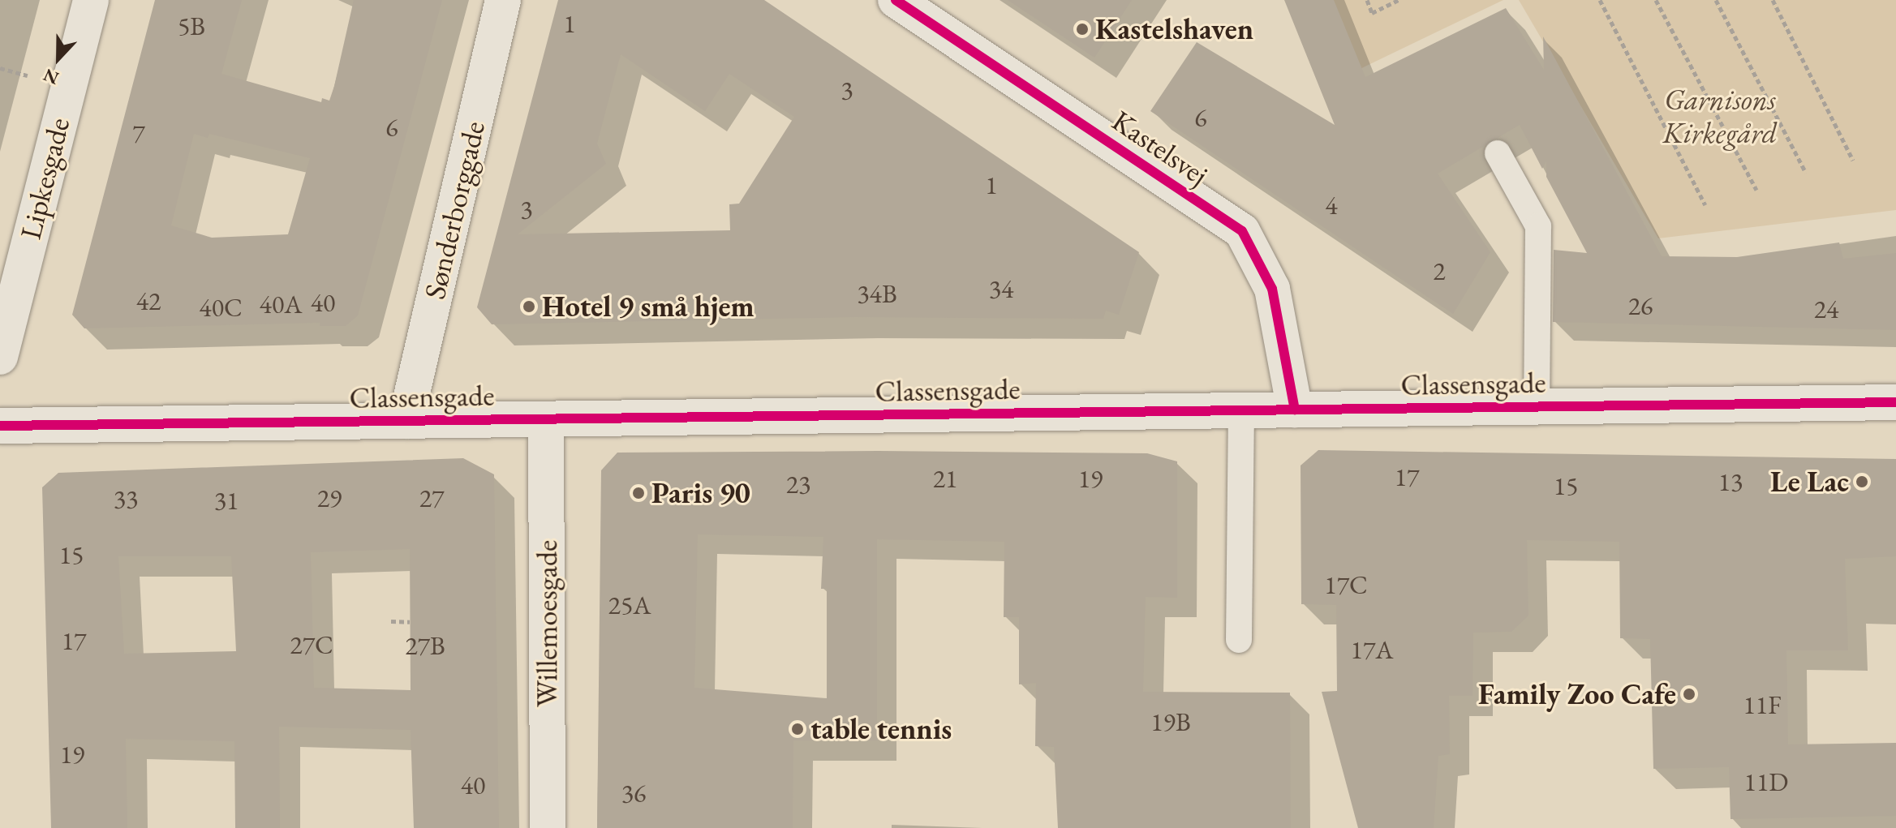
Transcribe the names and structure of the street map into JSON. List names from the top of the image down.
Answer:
{
  "streets": {
    "street": [
      "Kastelsvej",
      "Lipkesgade",
      "Sønderborggade",
      "Classensgade",
      "Willemoesgade"
    ]
  },
  "crossings": [
    ["Kastelsvej", "Classensgade"],
    ["Sønderborggade", "Classensgade"],
    ["Classensgade", "Willemoesgade"]
  ],
  "parks": ["Garnisons Kirkegård"],
  "places": [
    "Kastelshaven",
    "Hotel 9 små hjem",
    "Le Lac",
    "Paris 90",
    "Family Zoo Cafe",
    "table tennis"
  ],
  "house_numbers": [
    "1",
    "5B",
    "3",
    "6",
    "6",
    "7",
    "1",
    "4",
    "3",
    "2",
    "34",
    "34B",
    "42",
    "40",
    "40A",
    "26",
    "40C",
    "24",
    "17",
    "21",
    "19",
    "13",
    "23",
    "15",
    "29",
    "27",
    "33",
    "31",
    "15",
    "17C",
    "25A",
    "17",
    "27C",
    "27B",
    "17A",
    "11F",
    "19B",
    "19",
    "11D",
    "40",
    "36"
  ],
  "north": "bottom"
}
